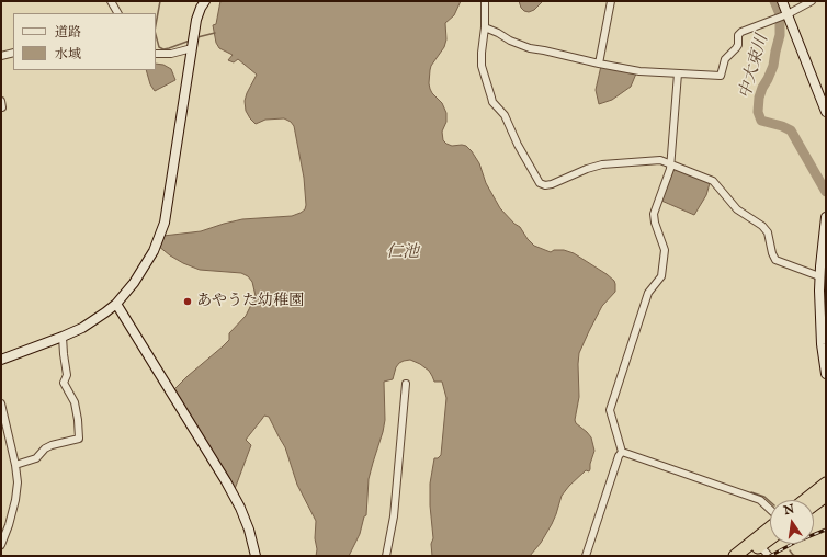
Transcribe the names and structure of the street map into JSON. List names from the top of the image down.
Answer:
{
  "water": ["中大束川", "仁池"],
  "places": ["あやうた幼稚園"],
  "legend": ["道路", "水域"],
  "north": "top"
}
